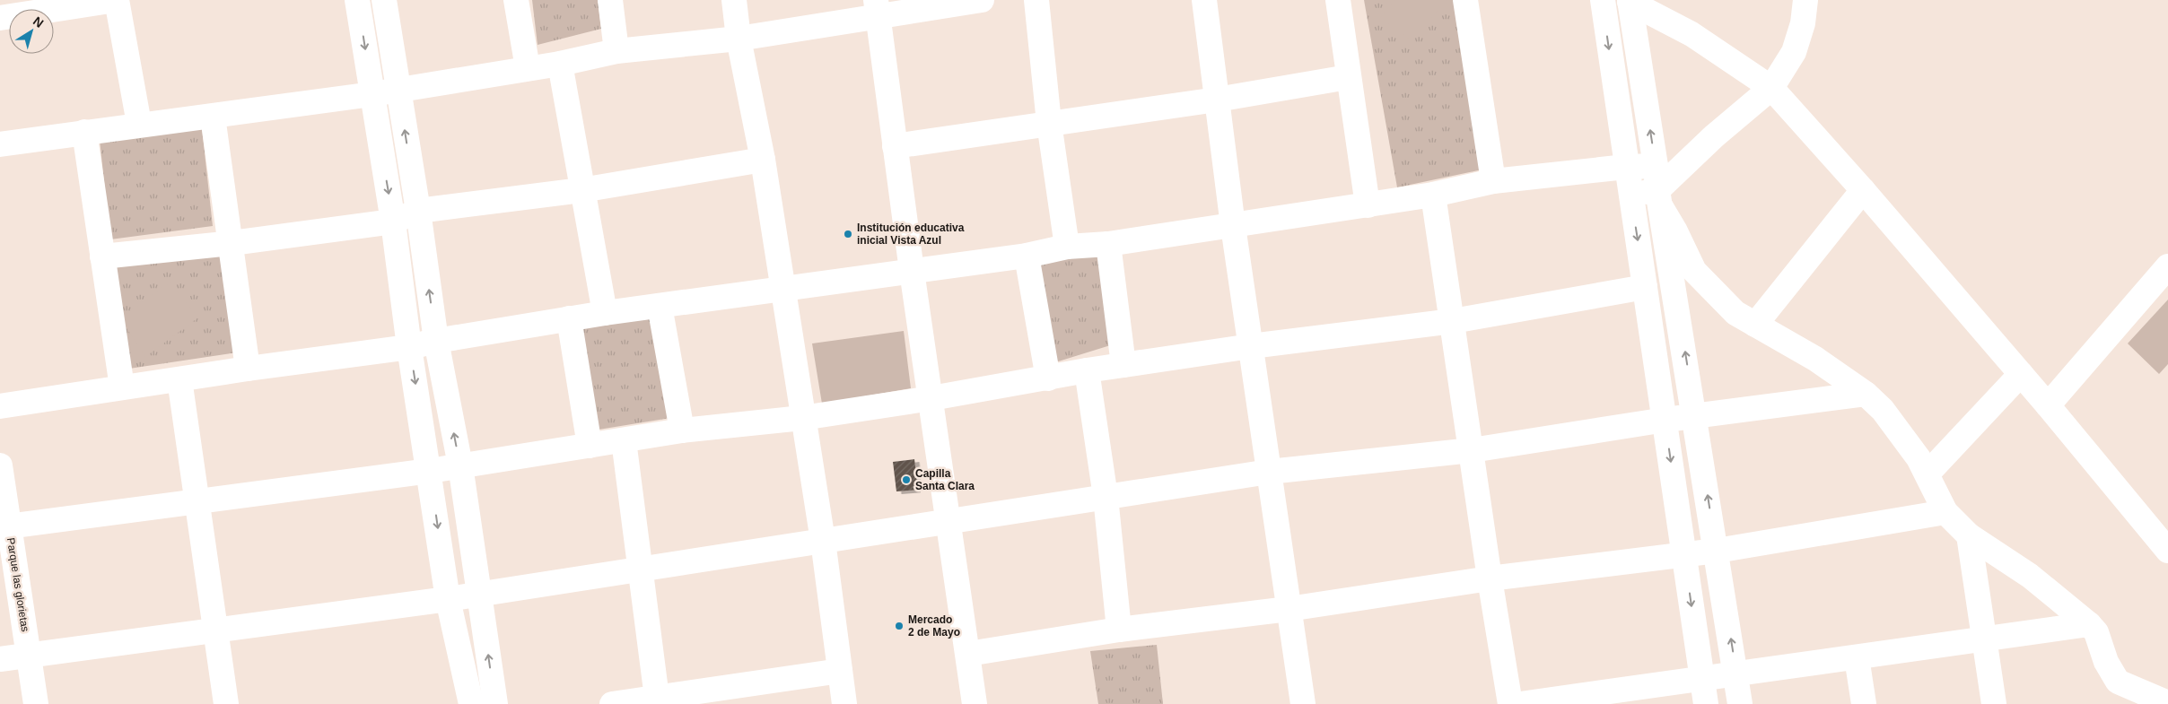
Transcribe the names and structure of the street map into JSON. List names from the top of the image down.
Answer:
{
  "streets": {
    "street": ["Parque las glorietas"]
  },
  "places": ["Institución educativa inicial Vista Azul", "Capilla Santa Clara", "Mercado 2 de Mayo"],
  "north": "top right"
}
